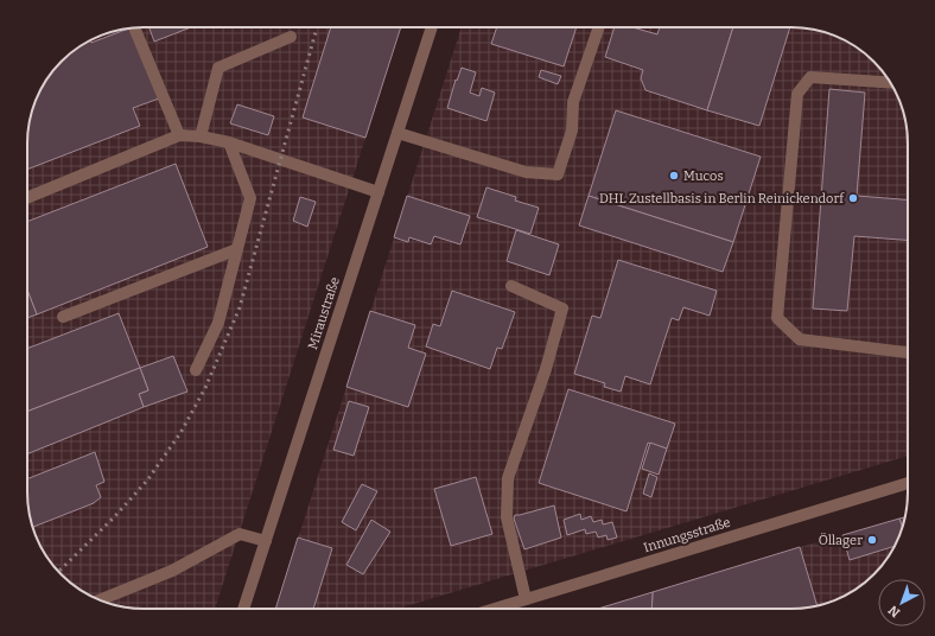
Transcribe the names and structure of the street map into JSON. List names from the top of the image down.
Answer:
{
  "streets": {
    "street": ["Miraustraße", "Innungsstraße"]
  },
  "places": ["Mucos", "DHL Zustellbasis in Berlin Reinickendorf", "Öllager"],
  "north": "bottom left"
}
